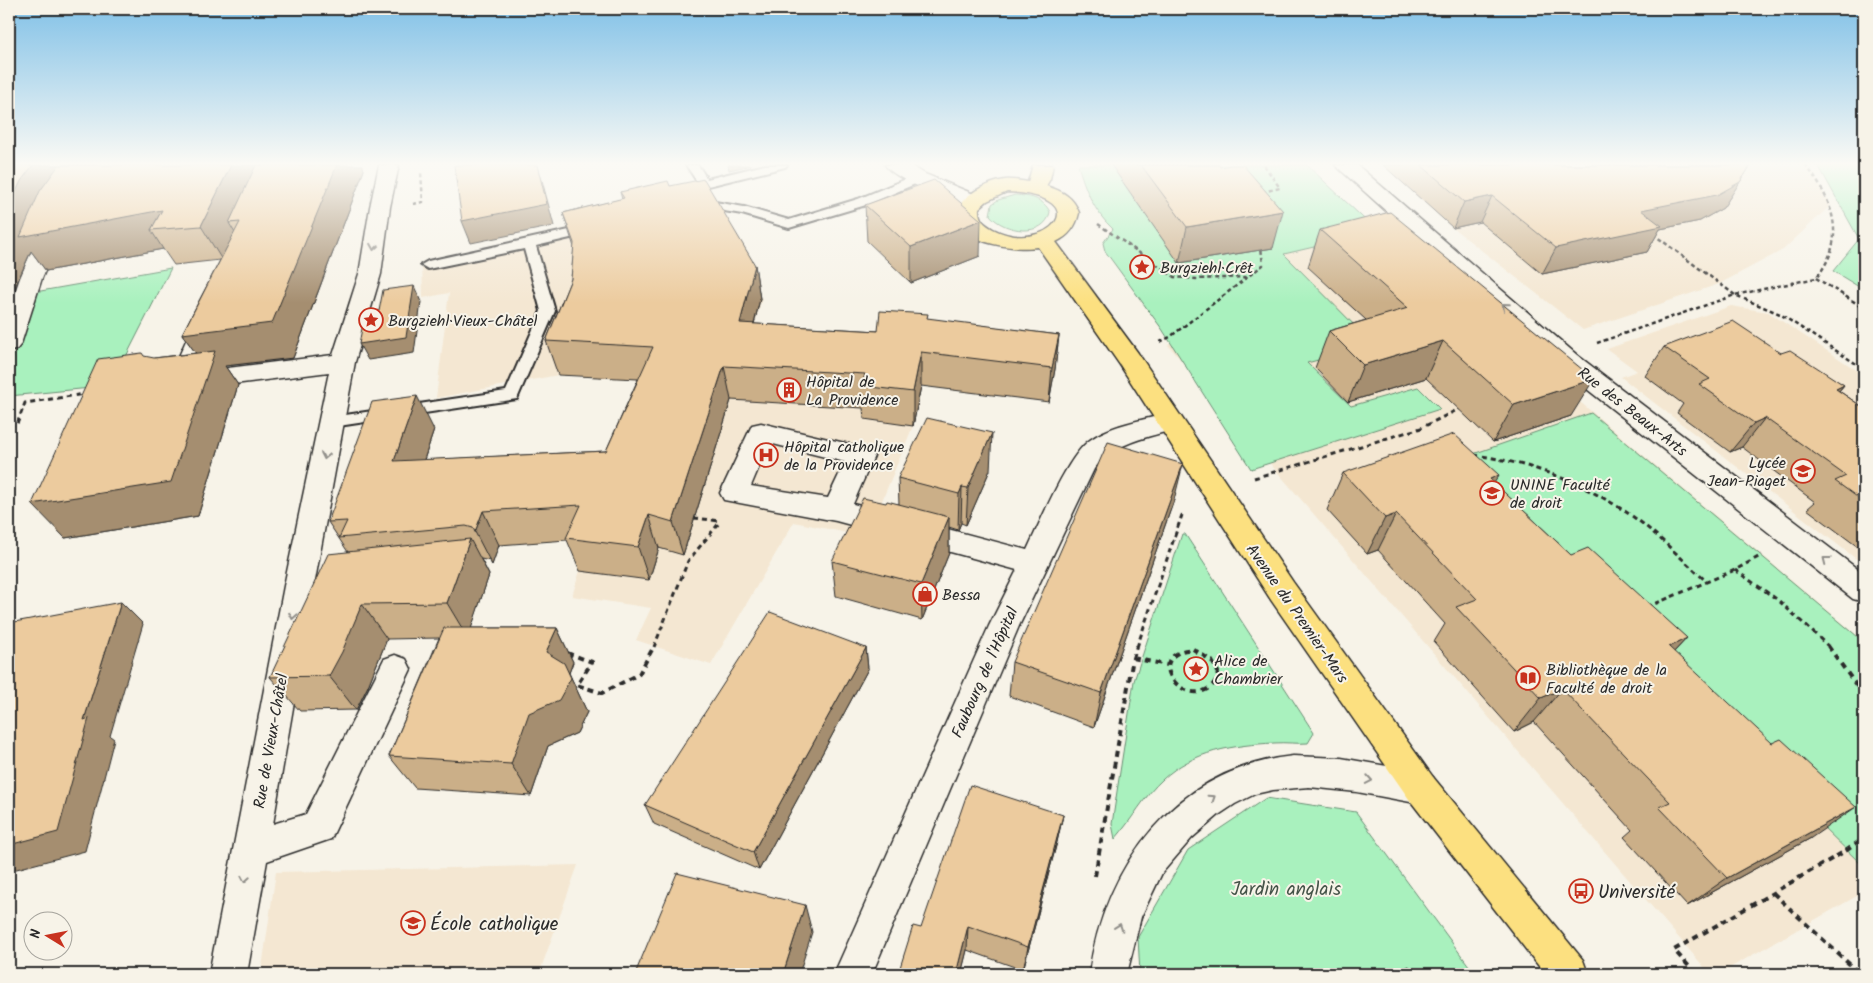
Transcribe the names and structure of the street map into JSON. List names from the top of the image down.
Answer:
{
  "streets": {
    "main road": ["Avenue du Premier-Mars"],
    "street": ["Rue des Beaux-Arts", "Faubourg de l'Hôpital", "Rue de Vieux-Châtel"]
  },
  "crossings": [
    ["Avenue du Premier-Mars", "Faubourg de l'Hôpital"]
  ],
  "one_way": ["Rue des Beaux-Arts", "Rue de Vieux-Châtel"],
  "parks": ["Jardin anglais"],
  "places": {
    "place": ["Burgziehl·Crêt", "Burgziehl·Vieux-Châtel", "Alice de Chambrier"],
    "building": ["Hôpital de La Providence"],
    "hospital": ["Hôpital catholique de la Providence"],
    "school or university": ["Lycée Jean-Piaget", "UNINE Faculté de droit", "École catholique"],
    "shop": ["Bessa"],
    "library": ["Bibliothèque de la Faculté de droit"],
    "bus stop": ["Université"]
  },
  "north": "left"
}
